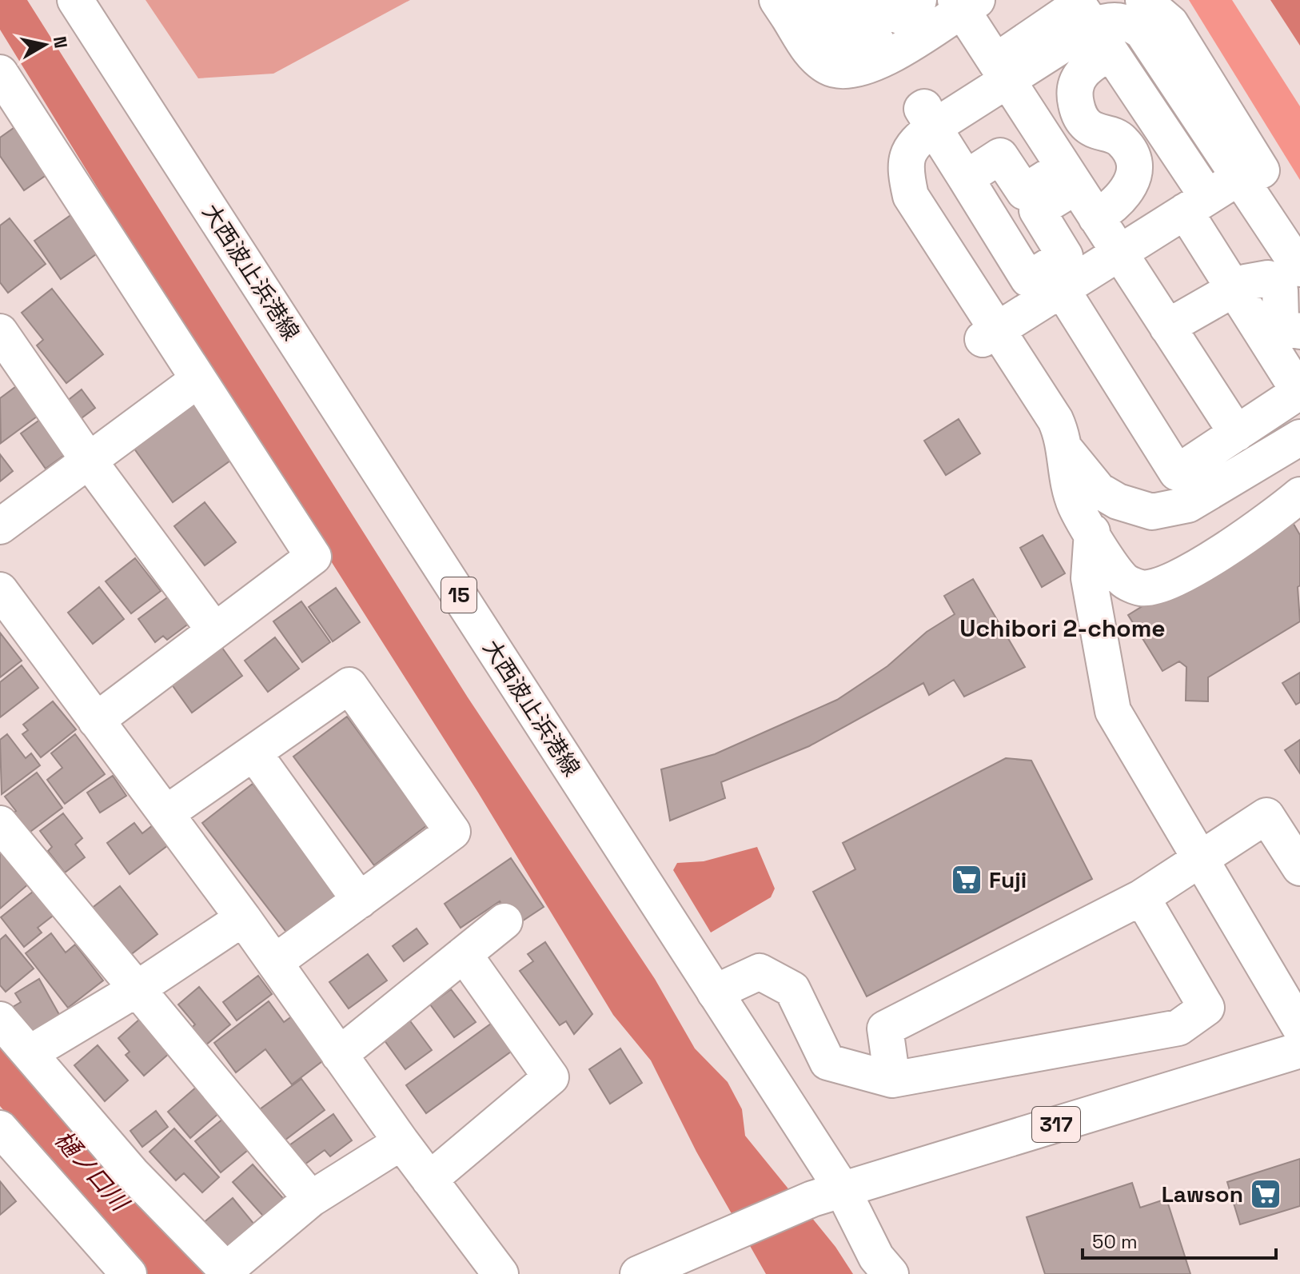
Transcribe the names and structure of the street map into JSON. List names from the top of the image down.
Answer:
{
  "streets": {
    "main road": ["大西波止浜港線", "15", "317"]
  },
  "crossings": [
    ["大西波止浜港線", "317"]
  ],
  "districts": ["Uchibori 2-chome"],
  "water": ["樋ノ口川"],
  "places": {
    "supermarket": ["Fuji", "Lawson"]
  },
  "scale_bar": "50 m",
  "north": "right"
}
